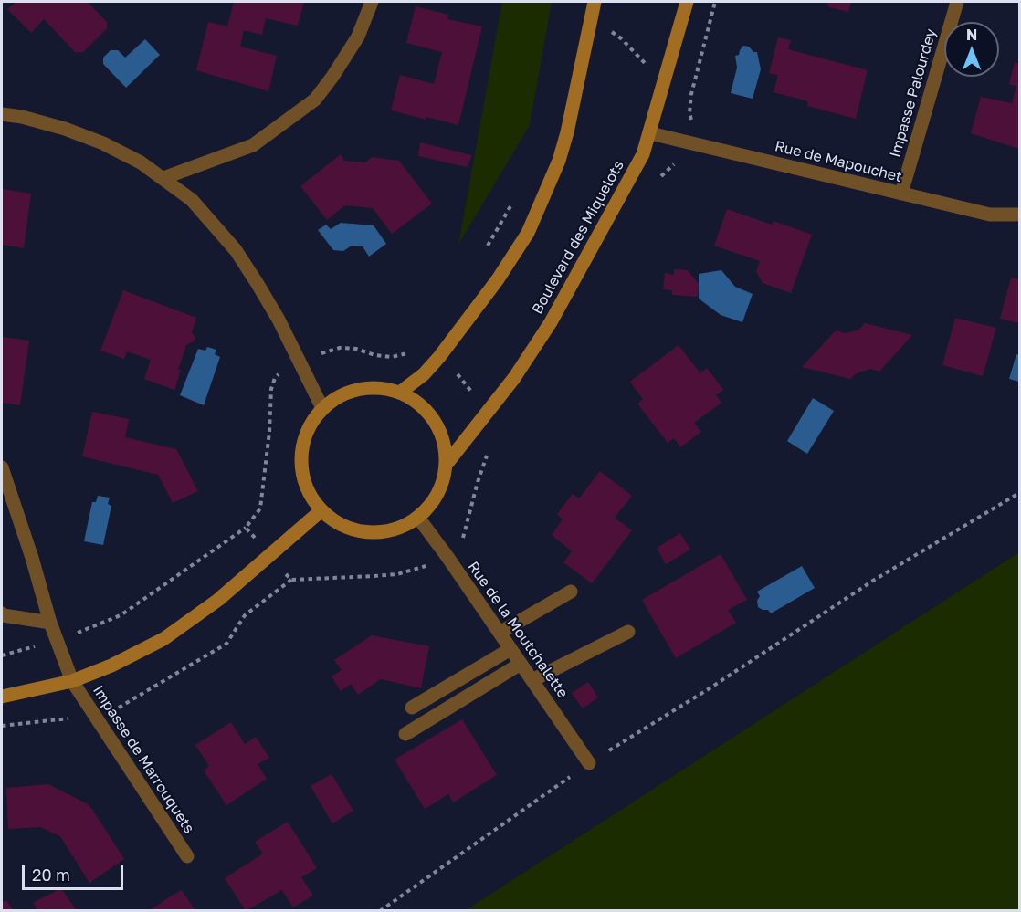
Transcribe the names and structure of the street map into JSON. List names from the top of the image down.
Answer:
{
  "streets": {
    "main road": ["Boulevard des Miquelots"],
    "street": [
      "Impasse Palourdey",
      "Rue de Mapouchet",
      "Rue de la Moutchalette",
      "Impasse de Marrouquets"
    ]
  },
  "crossings": [
    ["Impasse Palourdey", "Rue de Mapouchet"],
    ["Rue de Mapouchet", "Boulevard des Miquelots"],
    ["Boulevard des Miquelots", "Rue de la Moutchalette"]
  ],
  "scale_bar": "20 m",
  "north": "top"
}
